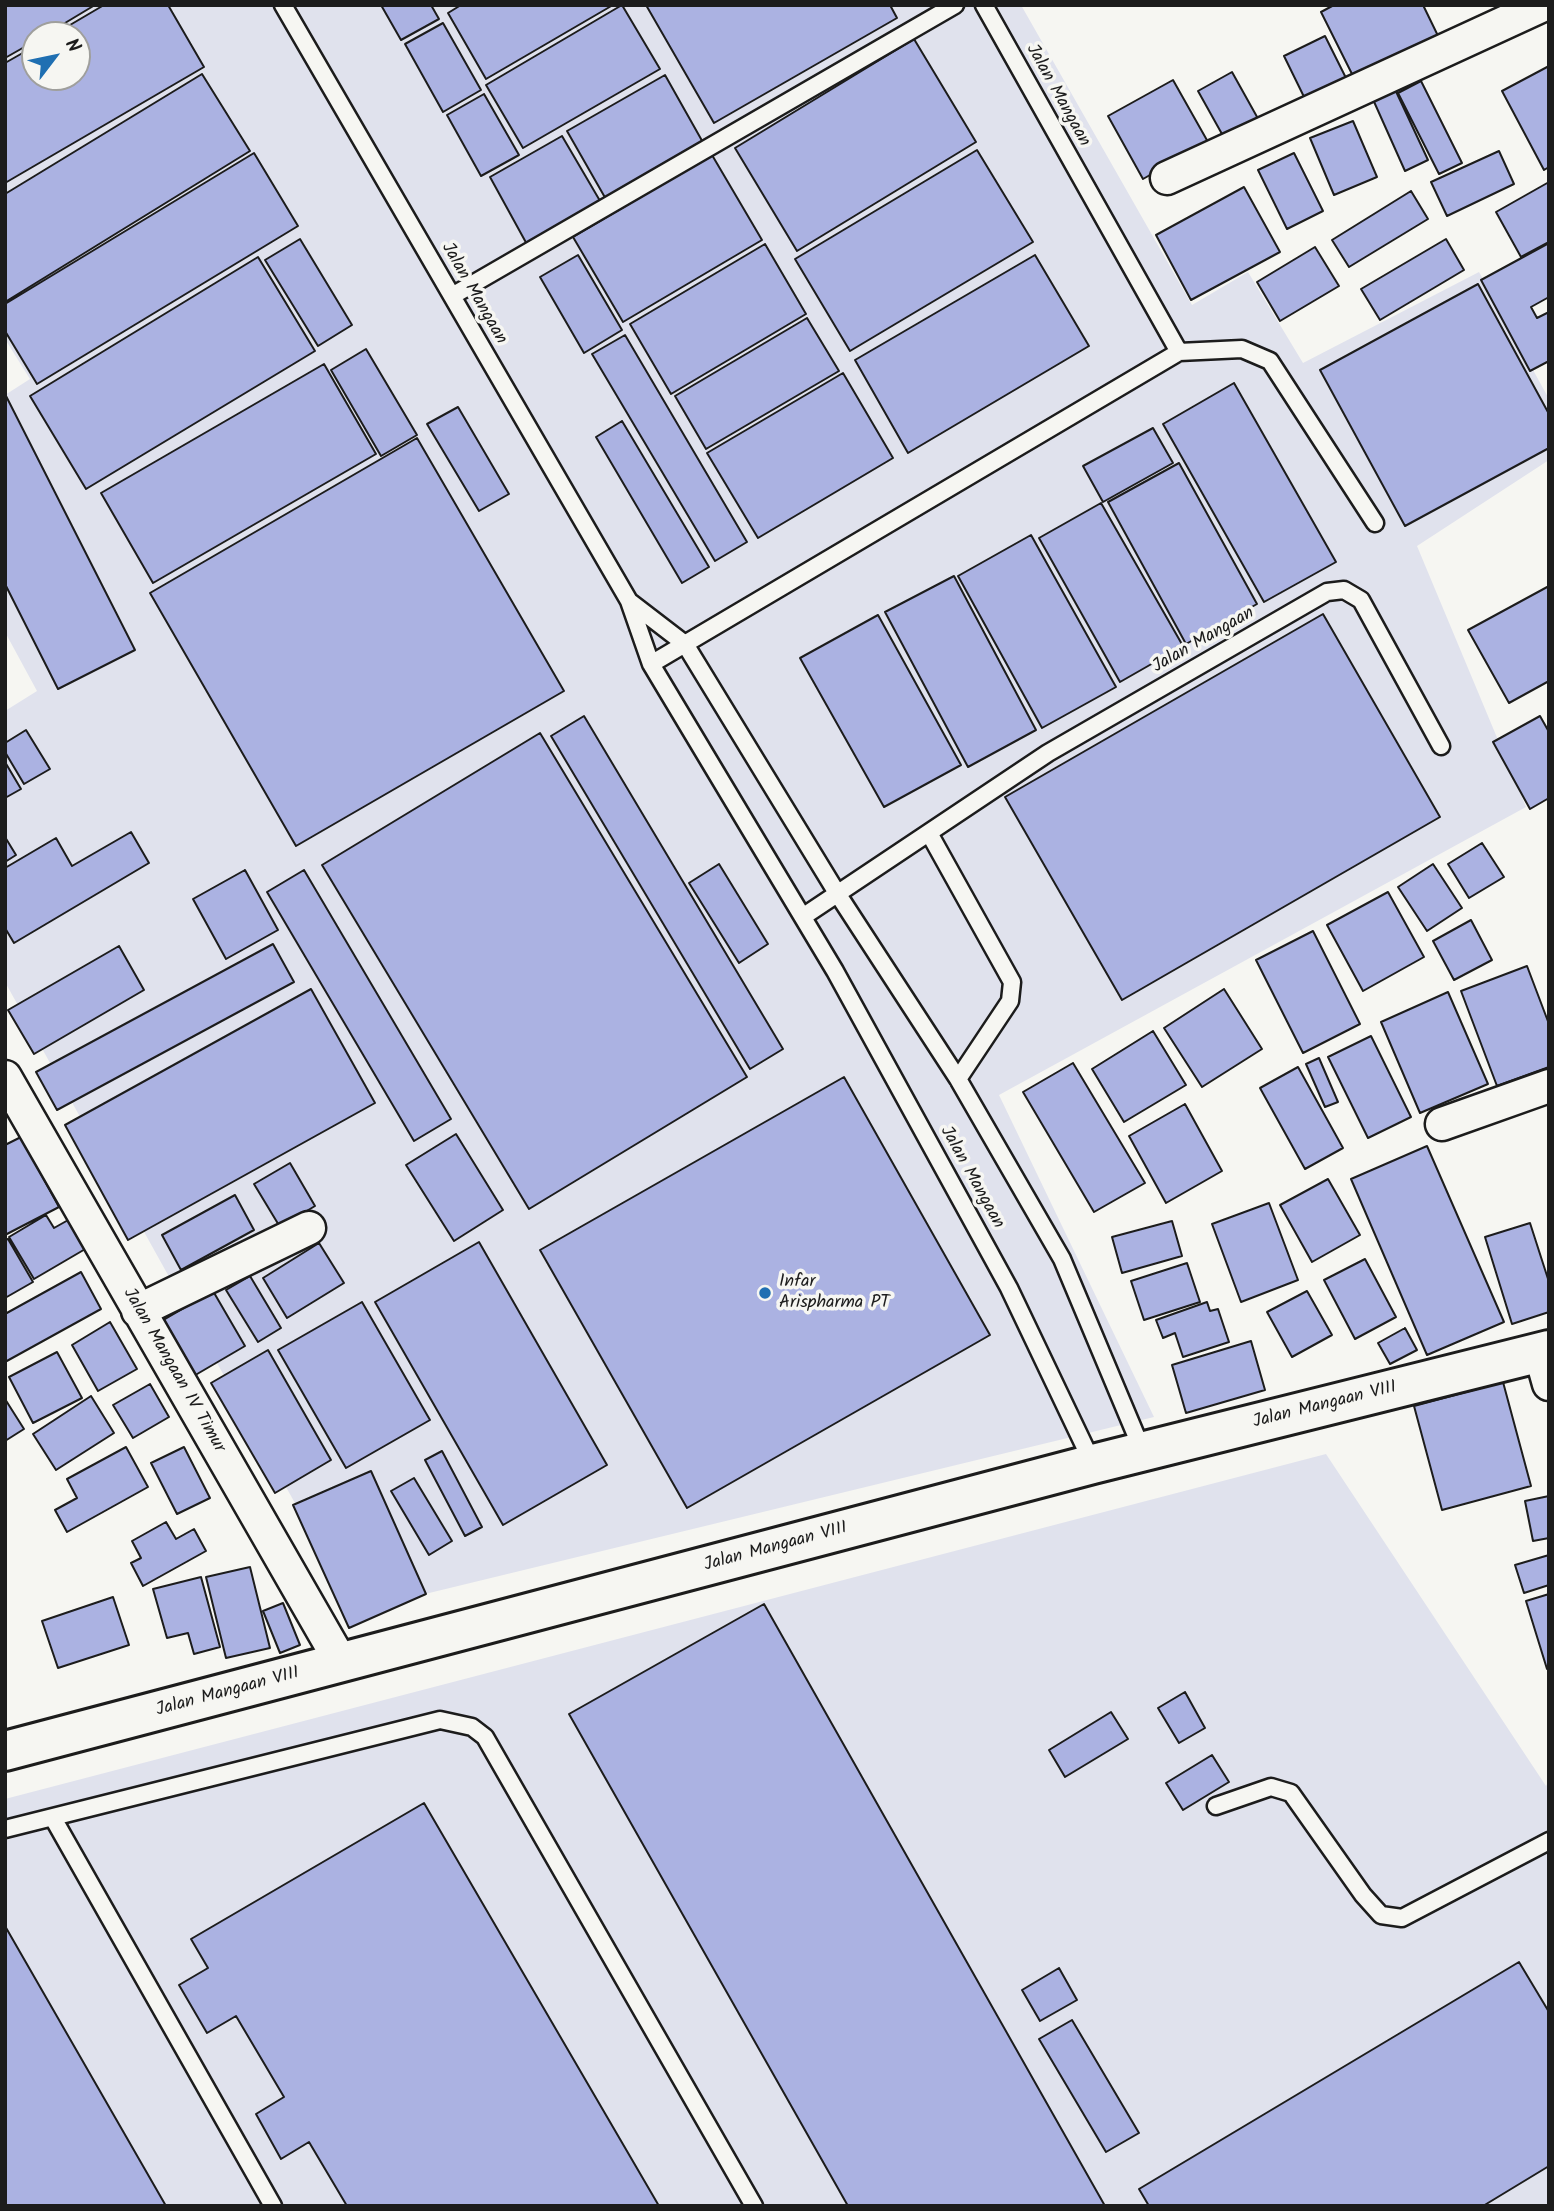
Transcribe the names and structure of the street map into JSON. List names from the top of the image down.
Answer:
{
  "streets": {
    "street": ["Jalan Mangaan IV Timur", "Jalan Mangaan VIII"],
    "lane": ["Jalan Mangaan"]
  },
  "crossings": [
    ["Jalan Mangaan", "Jalan Mangaan VIII"],
    ["Jalan Mangaan IV Timur", "Jalan Mangaan VIII"]
  ],
  "places": ["Infar Arispharma PT"],
  "north": "top right"
}
